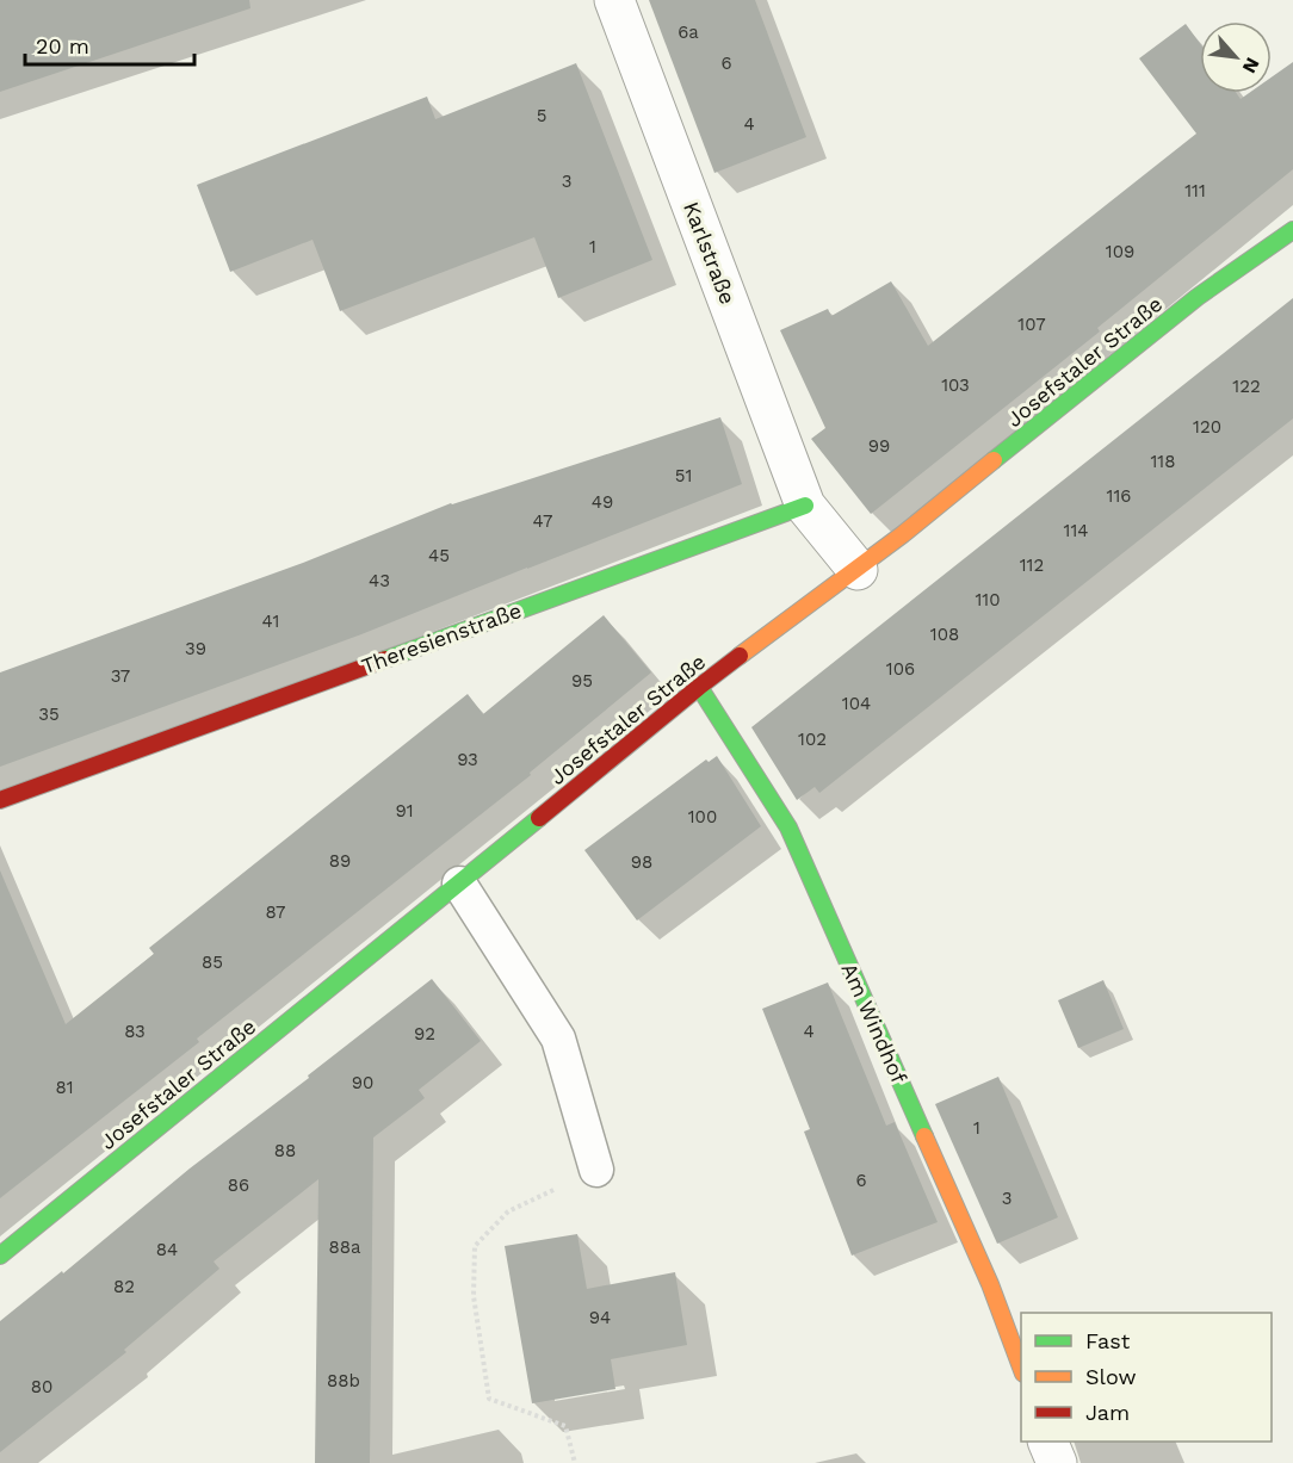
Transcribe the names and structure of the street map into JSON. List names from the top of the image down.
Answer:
{
  "streets": {
    "street": [
      "Karlstraße",
      "Josefstaler Straße",
      "Theresienstraße",
      "Am Windhof"
    ]
  },
  "crossings": [
    ["Karlstraße", "Theresienstraße"],
    ["Josefstaler Straße", "Am Windhof"]
  ],
  "house_numbers": [
    "6a",
    "6",
    "5",
    "4",
    "3",
    "111",
    "1",
    "109",
    "107",
    "103",
    "122",
    "120",
    "99",
    "118",
    "51",
    "116",
    "49",
    "47",
    "114",
    "45",
    "112",
    "43",
    "110",
    "41",
    "108",
    "39",
    "106",
    "37",
    "95",
    "104",
    "35",
    "102",
    "93",
    "91",
    "100",
    "89",
    "98",
    "87",
    "85",
    "83",
    "4",
    "92",
    "90",
    "81",
    "1",
    "88",
    "6",
    "86",
    "3",
    "88a",
    "84",
    "82",
    "94",
    "88b",
    "80"
  ],
  "legend": ["Fast", "Slow", "Jam"],
  "scale_bar": "20 m",
  "north": "bottom right"
}
